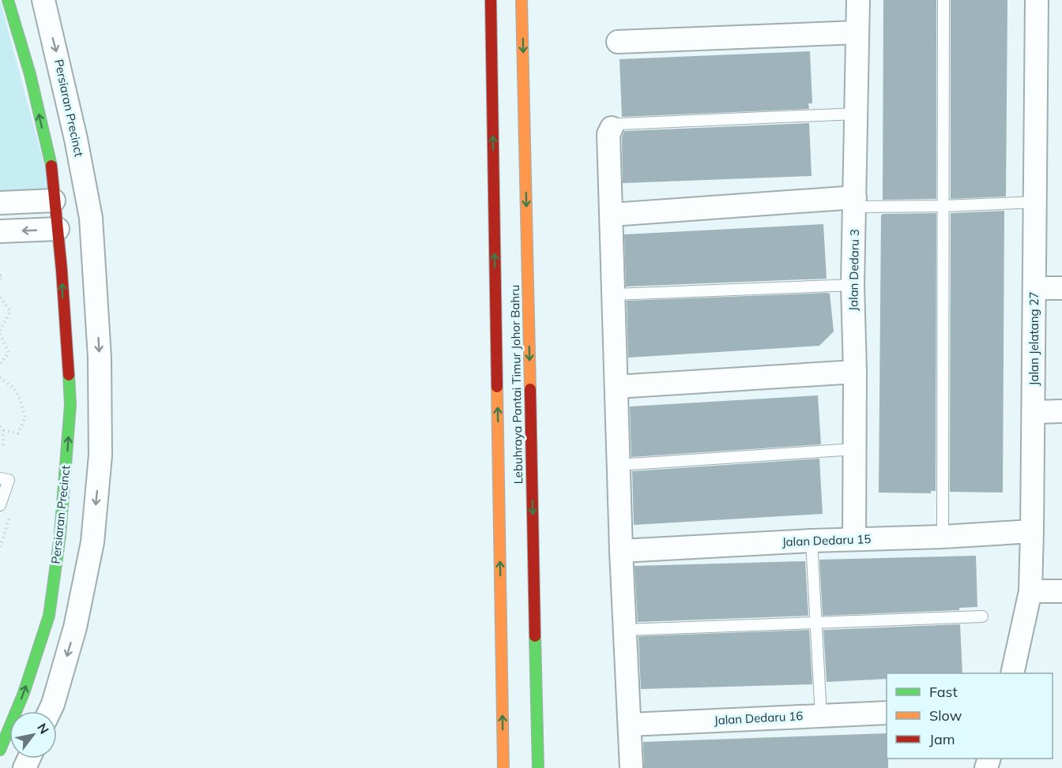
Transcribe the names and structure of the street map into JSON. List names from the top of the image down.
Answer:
{
  "streets": {
    "main road": ["Persiaran Precinct", "Lebuhraya Pantai Timur Johor Bahru"],
    "street": [
      "Jalan Dedaru 3",
      "Jalan Jelatang 27",
      "Jalan Dedaru 15",
      "Jalan Dedaru 16"
    ]
  },
  "crossings": [
    ["Jalan Dedaru 3", "Jalan Dedaru 15"],
    ["Jalan Jelatang 27", "Jalan Dedaru 15"]
  ],
  "legend": ["Fast", "Slow", "Jam"],
  "north": "top right"
}
